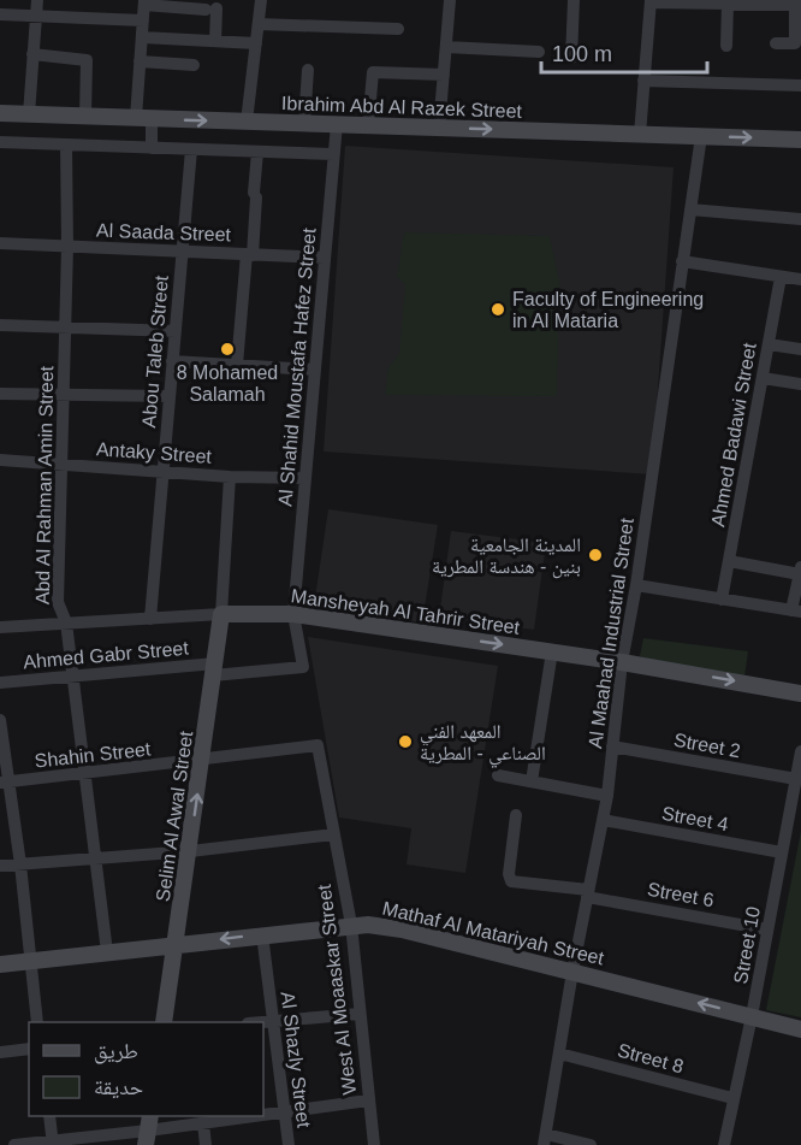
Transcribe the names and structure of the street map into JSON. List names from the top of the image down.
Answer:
{
  "streets": {
    "street": [
      "Ibrahim Abd Al Razek Street",
      "Al Saada Street",
      "Abou Taleb Street",
      "Al Shahid Moustafa Hafez Street",
      "Ahmed Badawi Street",
      "Antaky Street",
      "Abd Al Rahman Amin Street",
      "Mansheyah Al Tahrir Street",
      "Al Maahad Industrial Street",
      "Ahmed Gabr Street",
      "Street 2",
      "Shahin Street",
      "Selim Al Awal Street",
      "Street 4",
      "Street 6",
      "Mathaf Al Matariyah Street",
      "Street 10",
      "West Al Moaaskar Street",
      "Street 8",
      "Al Shazly Street"
    ]
  },
  "crossings": [
    ["Ibrahim Abd Al Razek Street", "Al Shahid Moustafa Hafez Street"],
    ["Ibrahim Abd Al Razek Street", "Al Maahad Industrial Street"],
    ["Al Saada Street", "Abou Taleb Street"],
    ["Al Saada Street", "Al Shahid Moustafa Hafez Street"],
    ["Al Saada Street", "Abd Al Rahman Amin Street"],
    ["Abou Taleb Street", "Antaky Street"],
    ["Abou Taleb Street", "Mansheyah Al Tahrir Street"],
    ["Al Shahid Moustafa Hafez Street", "Antaky Street"],
    ["Al Shahid Moustafa Hafez Street", "Mansheyah Al Tahrir Street"],
    ["Al Shahid Moustafa Hafez Street", "Ahmed Gabr Street"],
    ["Antaky Street", "Abd Al Rahman Amin Street"],
    ["Abd Al Rahman Amin Street", "Mansheyah Al Tahrir Street"],
    ["Abd Al Rahman Amin Street", "Ahmed Gabr Street"],
    ["Abd Al Rahman Amin Street", "Shahin Street"],
    ["Abd Al Rahman Amin Street", "Mathaf Al Matariyah Street"],
    ["Mansheyah Al Tahrir Street", "Al Maahad Industrial Street"],
    ["Mansheyah Al Tahrir Street", "Ahmed Gabr Street"],
    ["Mansheyah Al Tahrir Street", "Selim Al Awal Street"],
    ["Al Maahad Industrial Street", "Street 2"],
    ["Al Maahad Industrial Street", "Street 4"],
    ["Al Maahad Industrial Street", "Street 6"],
    ["Al Maahad Industrial Street", "Mathaf Al Matariyah Street"],
    ["Al Maahad Industrial Street", "Street 8"],
    ["Ahmed Gabr Street", "Selim Al Awal Street"],
    ["Street 2", "Street 10"],
    ["Shahin Street", "Selim Al Awal Street"],
    ["Shahin Street", "West Al Moaaskar Street"],
    ["Selim Al Awal Street", "Mathaf Al Matariyah Street"],
    ["Street 4", "Street 10"],
    ["Street 6", "Street 10"],
    ["Mathaf Al Matariyah Street", "Street 10"],
    ["Mathaf Al Matariyah Street", "West Al Moaaskar Street"],
    ["Mathaf Al Matariyah Street", "Al Shazly Street"],
    ["Street 10", "Street 8"]
  ],
  "places": [
    "Faculty of Engineering in Al Mataria",
    "8 Mohamed Salamah",
    "المدينة الجامعية بنين - هندسة المطرية",
    "المعهد الفني الصناعي - المطرية"
  ],
  "legend": ["طريق", "حديقة"],
  "scale_bar": "100 m"
}
